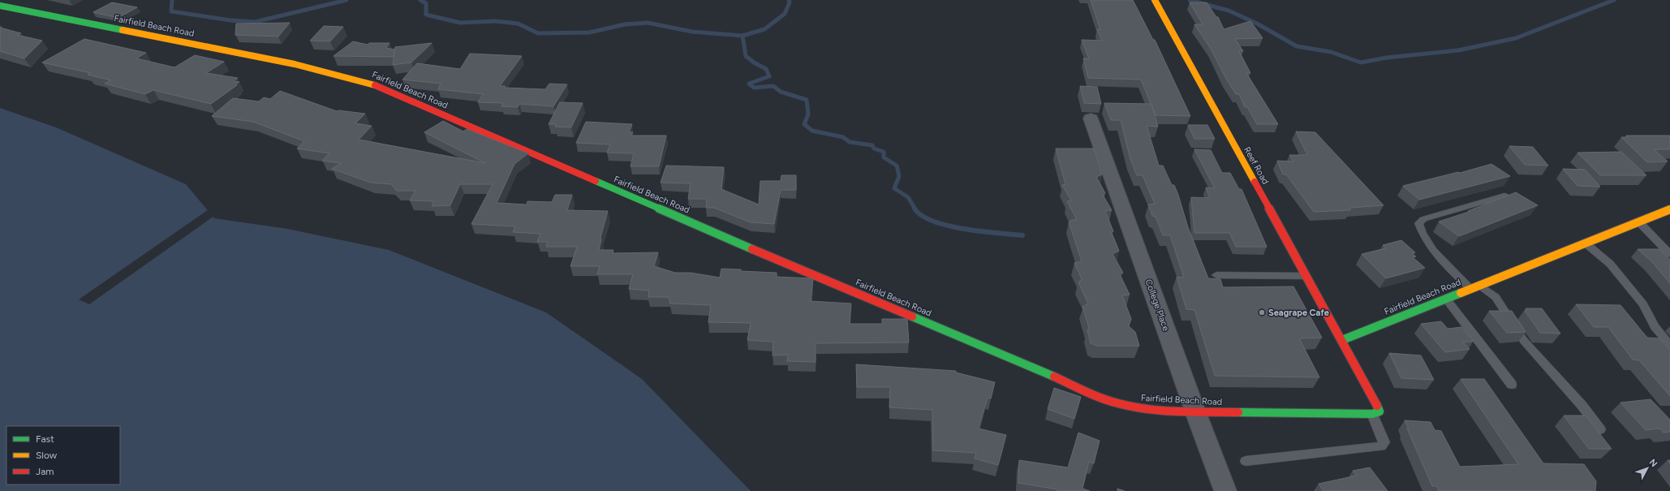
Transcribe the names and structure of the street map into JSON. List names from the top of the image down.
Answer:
{
  "streets": {
    "street": ["Fairfield Beach Road", "Reef Road", "College Place"]
  },
  "crossings": [
    ["Fairfield Beach Road", "Reef Road"],
    ["Fairfield Beach Road", "College Place"]
  ],
  "places": ["Seagrape Cafe"],
  "legend": ["Fast", "Slow", "Jam"],
  "north": "top right"
}
